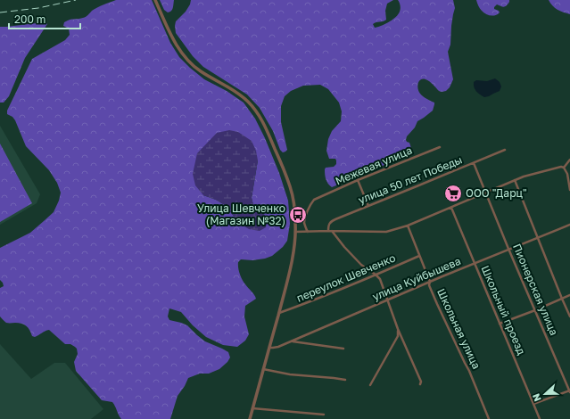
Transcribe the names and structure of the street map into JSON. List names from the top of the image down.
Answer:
{
  "streets": {
    "street": [
      "Межевая улица",
      "улица 50 лет Победы",
      "переулок Шевченко",
      "улица Куйбышева",
      "Пионерская улица",
      "Школьный проезд",
      "Школьная улица"
    ]
  },
  "crossings": [
    ["улица 50 лет Победы", "Пионерская улица"],
    ["переулок Шевченко", "Школьная улица"],
    ["улица Куйбышева", "Пионерская улица"],
    ["улица Куйбышева", "Школьный проезд"],
    ["улица Куйбышева", "Школьная улица"]
  ],
  "places": {
    "supermarket": ["ООО \"Дарц\""],
    "bus stop": ["Улица Шевченко (Магазин №32)"]
  },
  "scale_bar": "200 m",
  "north": "left"
}
